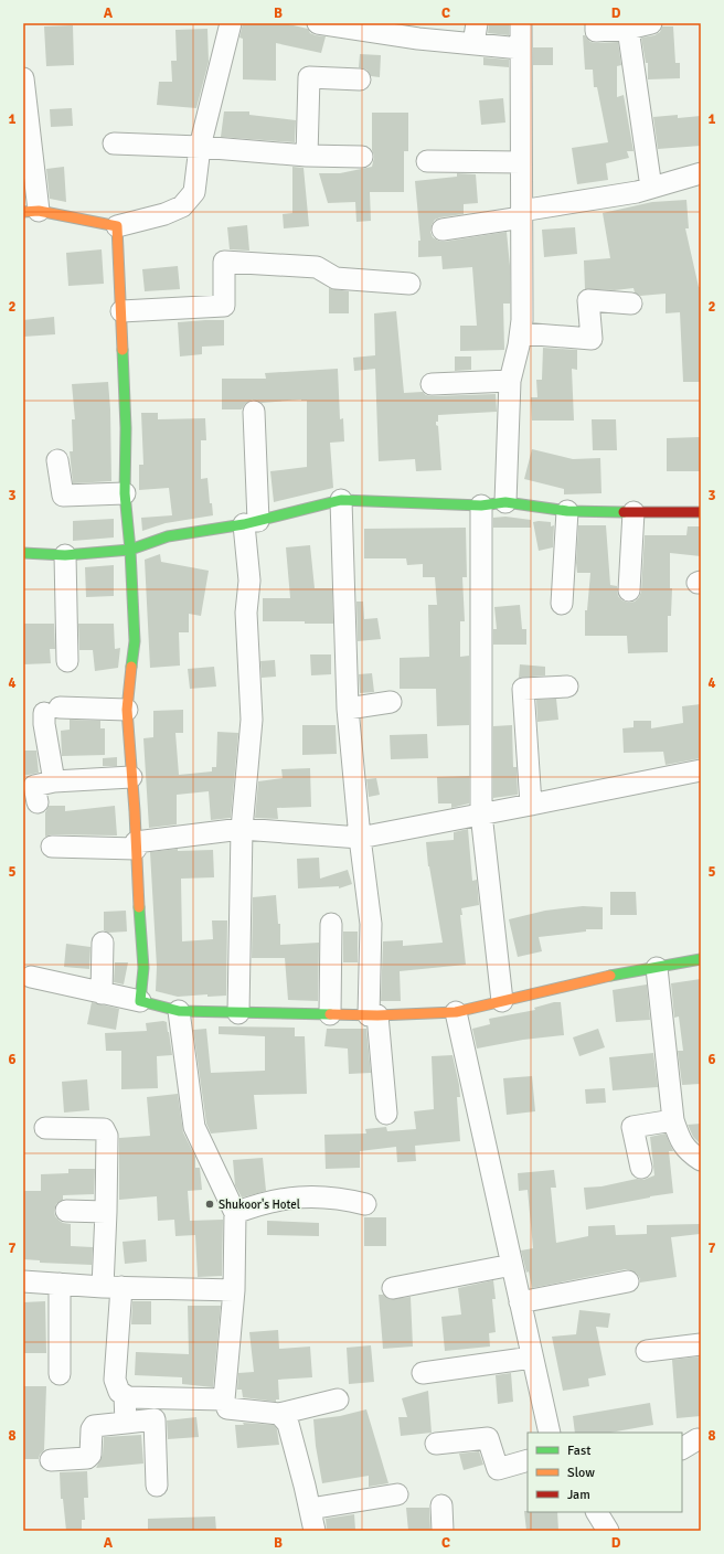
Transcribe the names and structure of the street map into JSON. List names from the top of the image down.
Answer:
{
  "places": ["Shukoor's Hotel"],
  "legend": ["Fast", "Slow", "Jam"],
  "grid": {
    "columns": [
      "A",
      "B",
      "C",
      "D"
    ],
    "rows": [
      "1",
      "2",
      "3",
      "4",
      "5",
      "6",
      "7",
      "8"
    ]
  }
}
